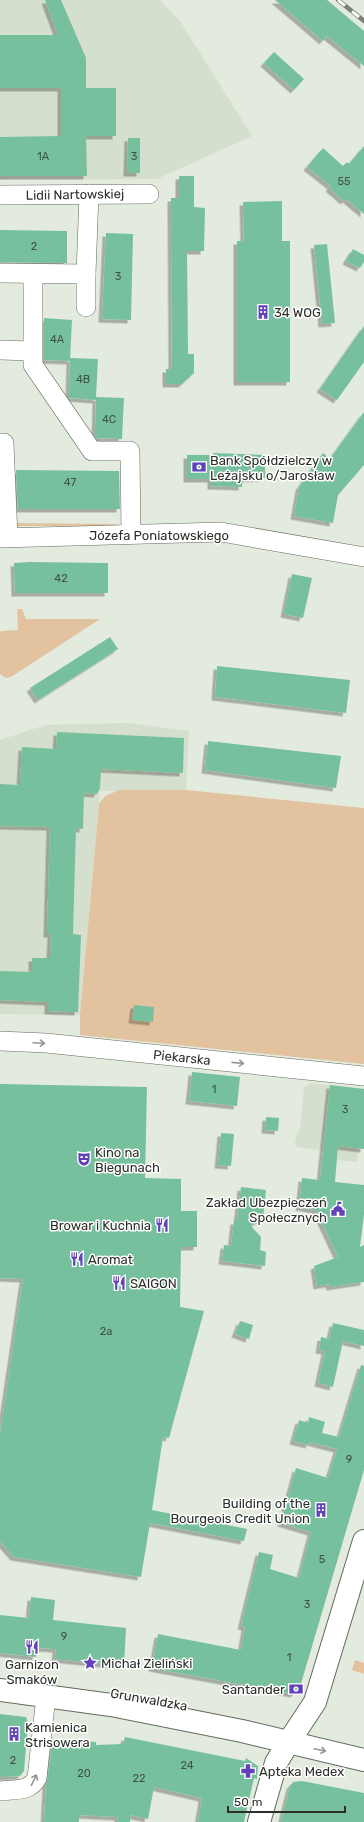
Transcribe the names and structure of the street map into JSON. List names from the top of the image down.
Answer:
{
  "streets": {
    "main road": ["Grunwaldzka"],
    "street": ["Lidii Nartowskiej", "Józefa Poniatowskiego", "Piekarska"]
  },
  "one_way": ["Piekarska"],
  "places": {
    "building": ["34 WOG", "Building of the Bourgeois Credit Union", "Kamienica Strisowera"],
    "bank": ["Bank Spółdzielczy w Leżajsku o/Jarosław", "Santander"],
    "theatre": ["Kino na Biegunach"],
    "public building": ["Zakład Ubezpieczeń Społecznych"],
    "restaurant": [
      "Browar i Kuchnia",
      "Aromat",
      "SAIGON",
      "Garnizon Smaków"
    ],
    "place": ["Michał Zieliński"],
    "pharmacy": ["Apteka Medex"]
  },
  "house_numbers": [
    "1A",
    "3",
    "55",
    "2",
    "3",
    "4A",
    "4B",
    "4C",
    "47",
    "42",
    "1",
    "3",
    "2a",
    "9",
    "5",
    "3",
    "9",
    "1",
    "2",
    "24",
    "20",
    "22"
  ],
  "scale_bar": "50 m"
}
